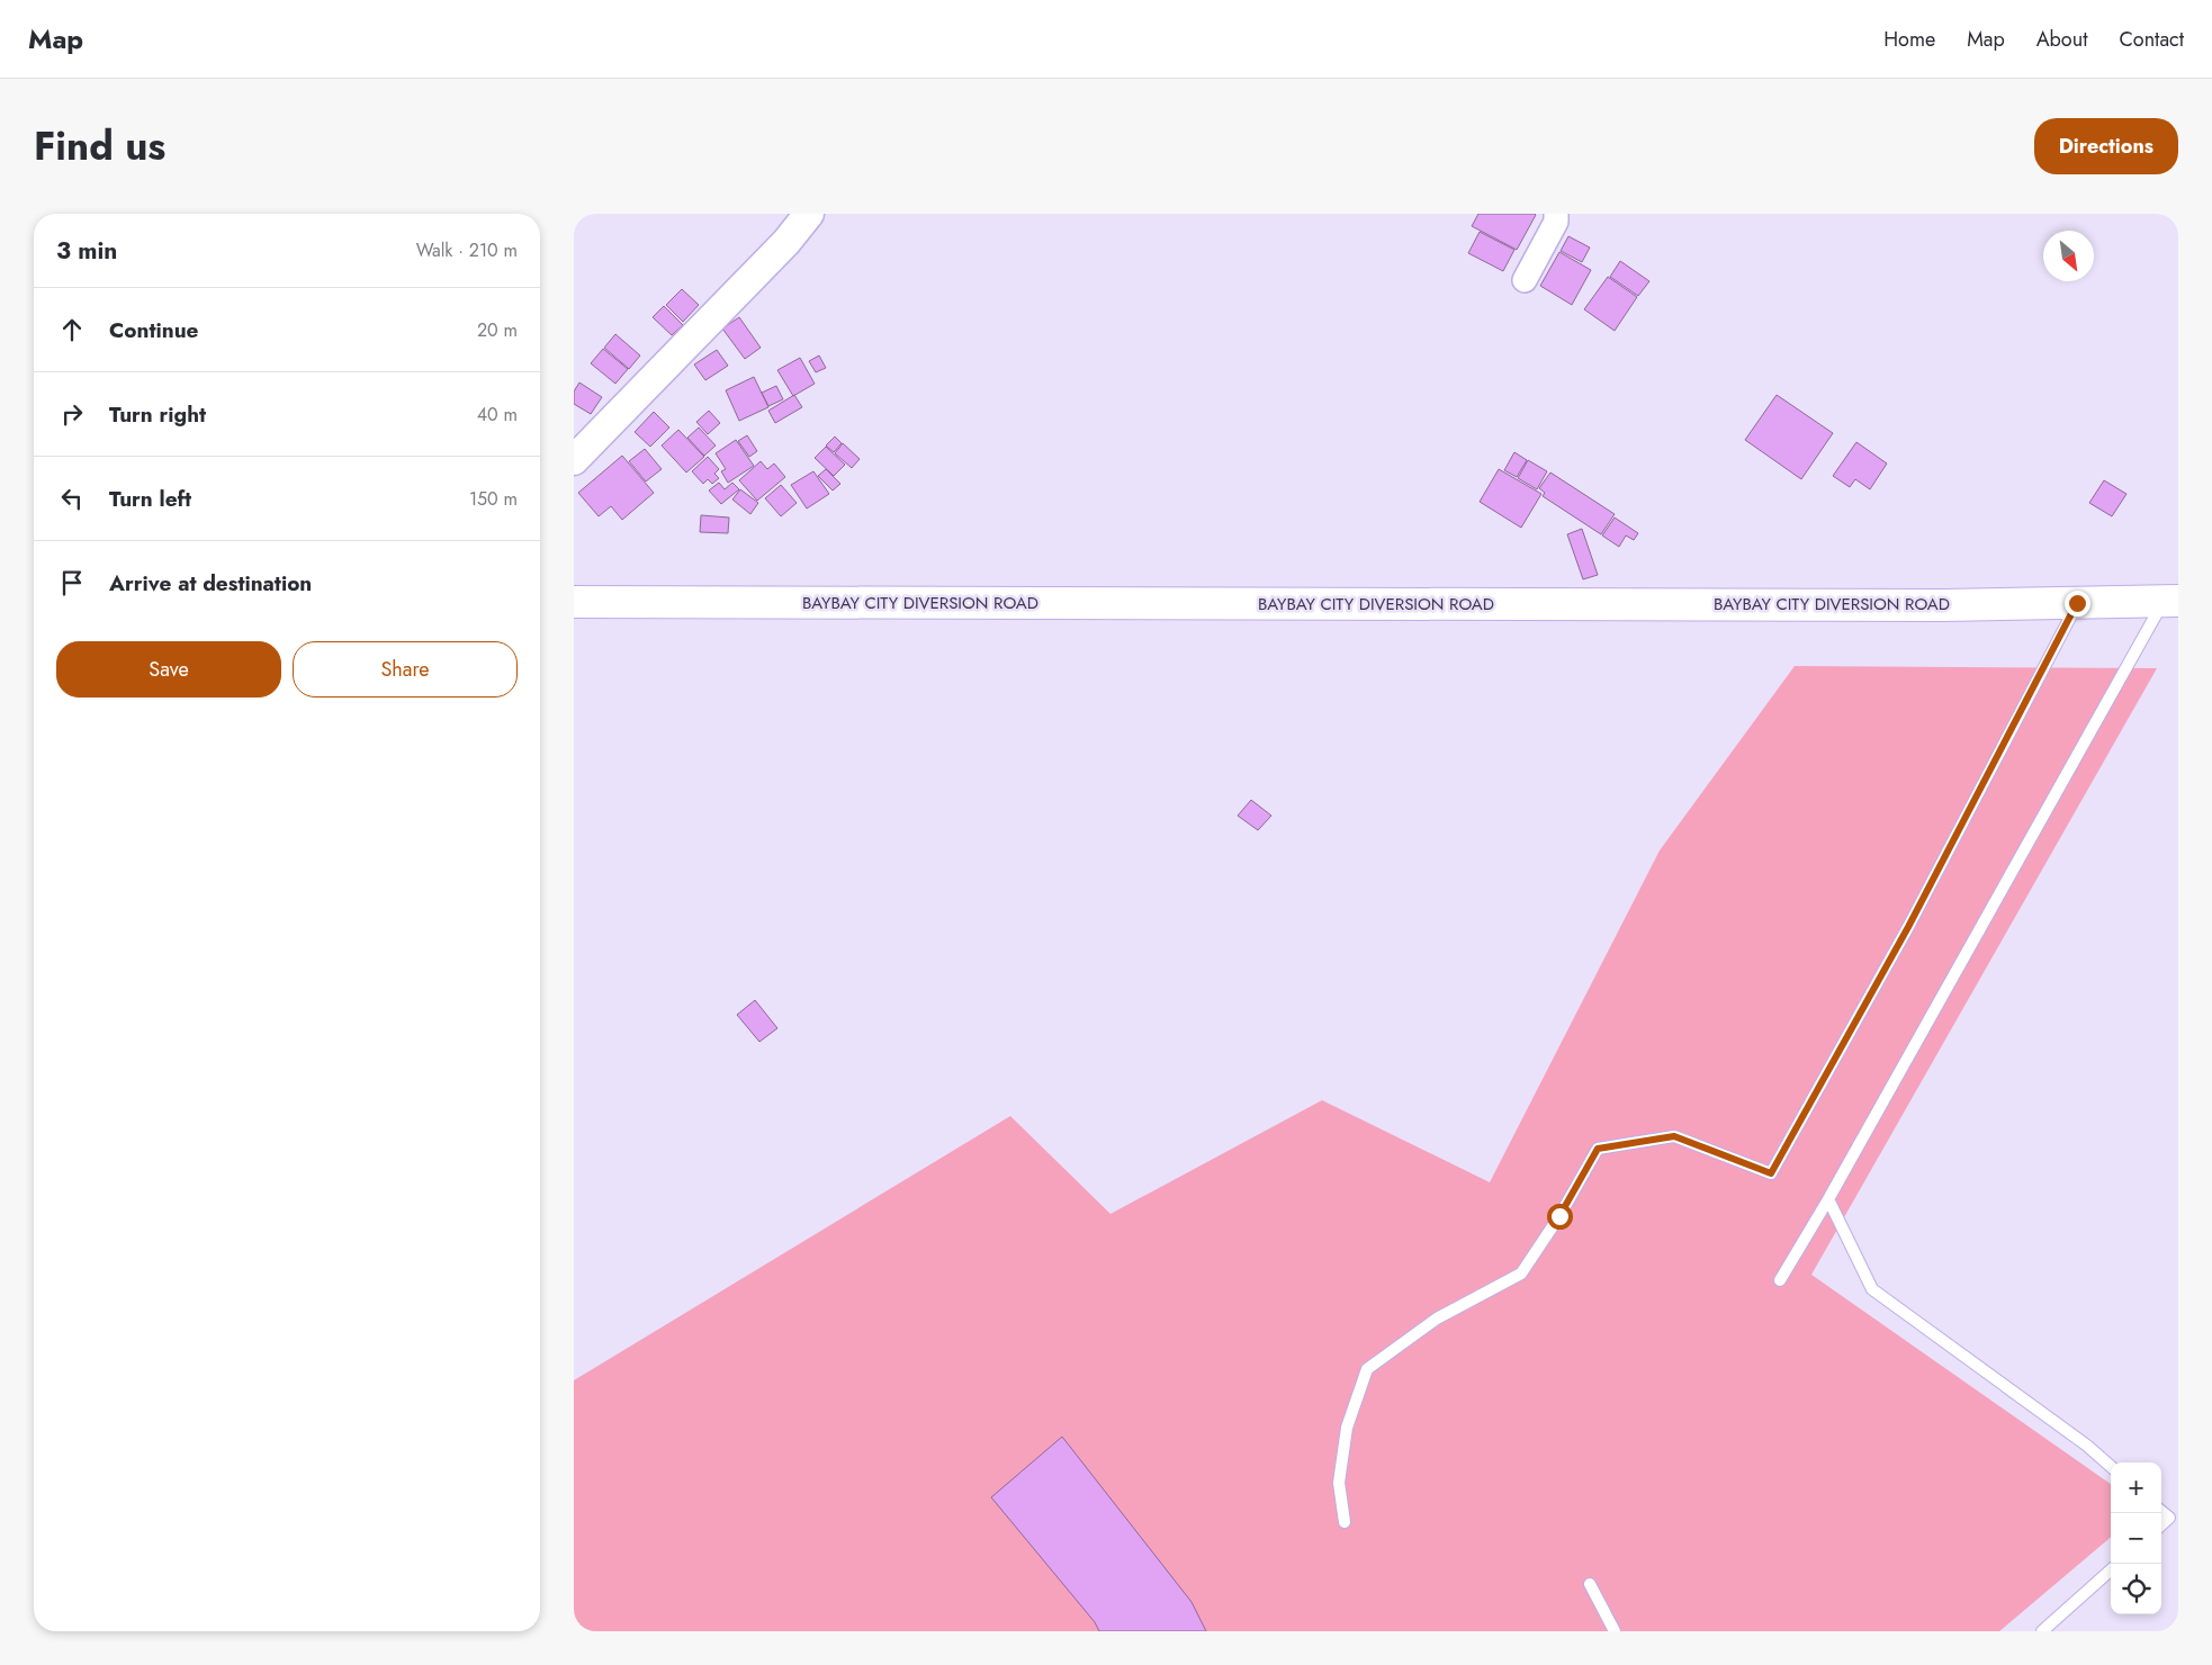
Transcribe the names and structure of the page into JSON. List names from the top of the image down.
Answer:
{
  "streets": {
    "highway": ["BAYBAY CITY DIVERSION ROAD"]
  },
  "north": "bottom right",
  "page": {
    "header": "Map",
    "nav": [
      "Home",
      "Map",
      "About",
      "Contact"
    ],
    "title": "Find us",
    "buttons": [
      "Directions",
      ["Save", "Share"]
    ],
    "heading": ["3 min", "Walk · 210 m"],
    "list": [
      ["Continue", "20 m"],
      ["Turn right", "40 m"],
      ["Turn left", "150 m"],
      "Arrive at destination"
    ],
    "map_buttons": ["+", "−"]
  }
}
